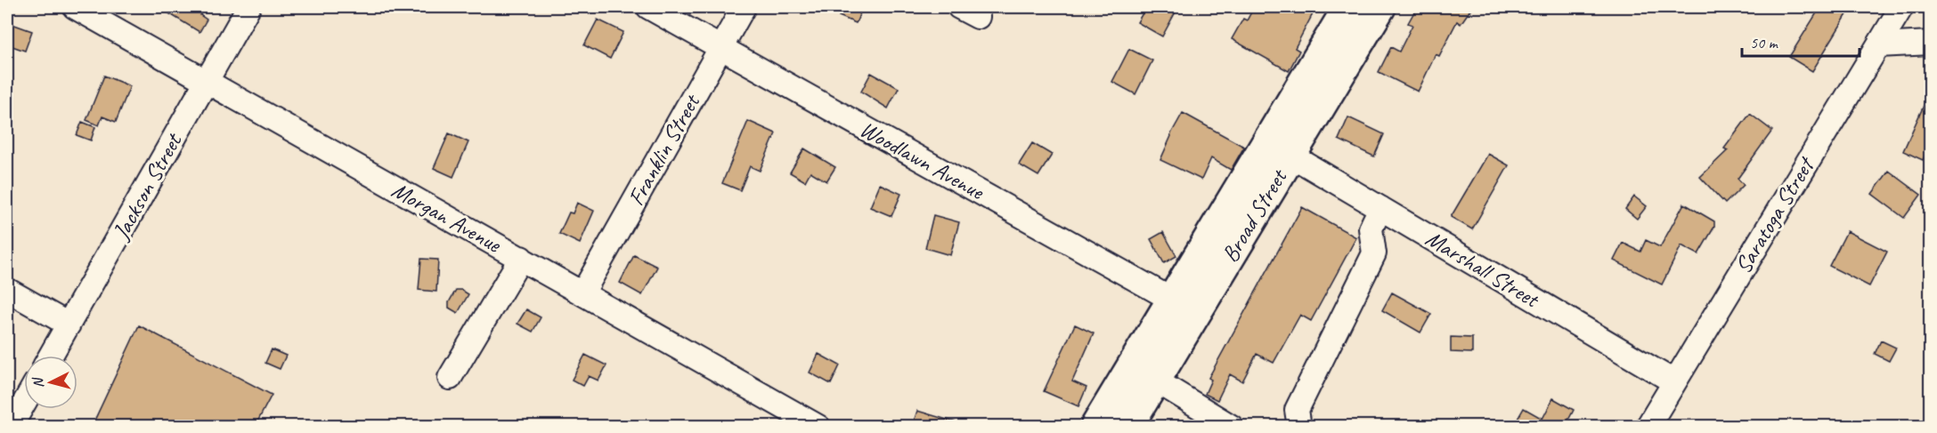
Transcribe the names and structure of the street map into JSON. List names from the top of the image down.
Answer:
{
  "streets": {
    "main road": ["Broad Street"],
    "street": [
      "Franklin Street",
      "Woodlawn Avenue",
      "Jackson Street",
      "Saratoga Street",
      "Morgan Avenue",
      "Marshall Street"
    ]
  },
  "crossings": [
    ["Franklin Street", "Woodlawn Avenue"],
    ["Franklin Street", "Morgan Avenue"],
    ["Woodlawn Avenue", "Broad Street"],
    ["Jackson Street", "Morgan Avenue"],
    ["Broad Street", "Marshall Street"],
    ["Saratoga Street", "Marshall Street"]
  ],
  "scale_bar": "50 m",
  "north": "left"
}
